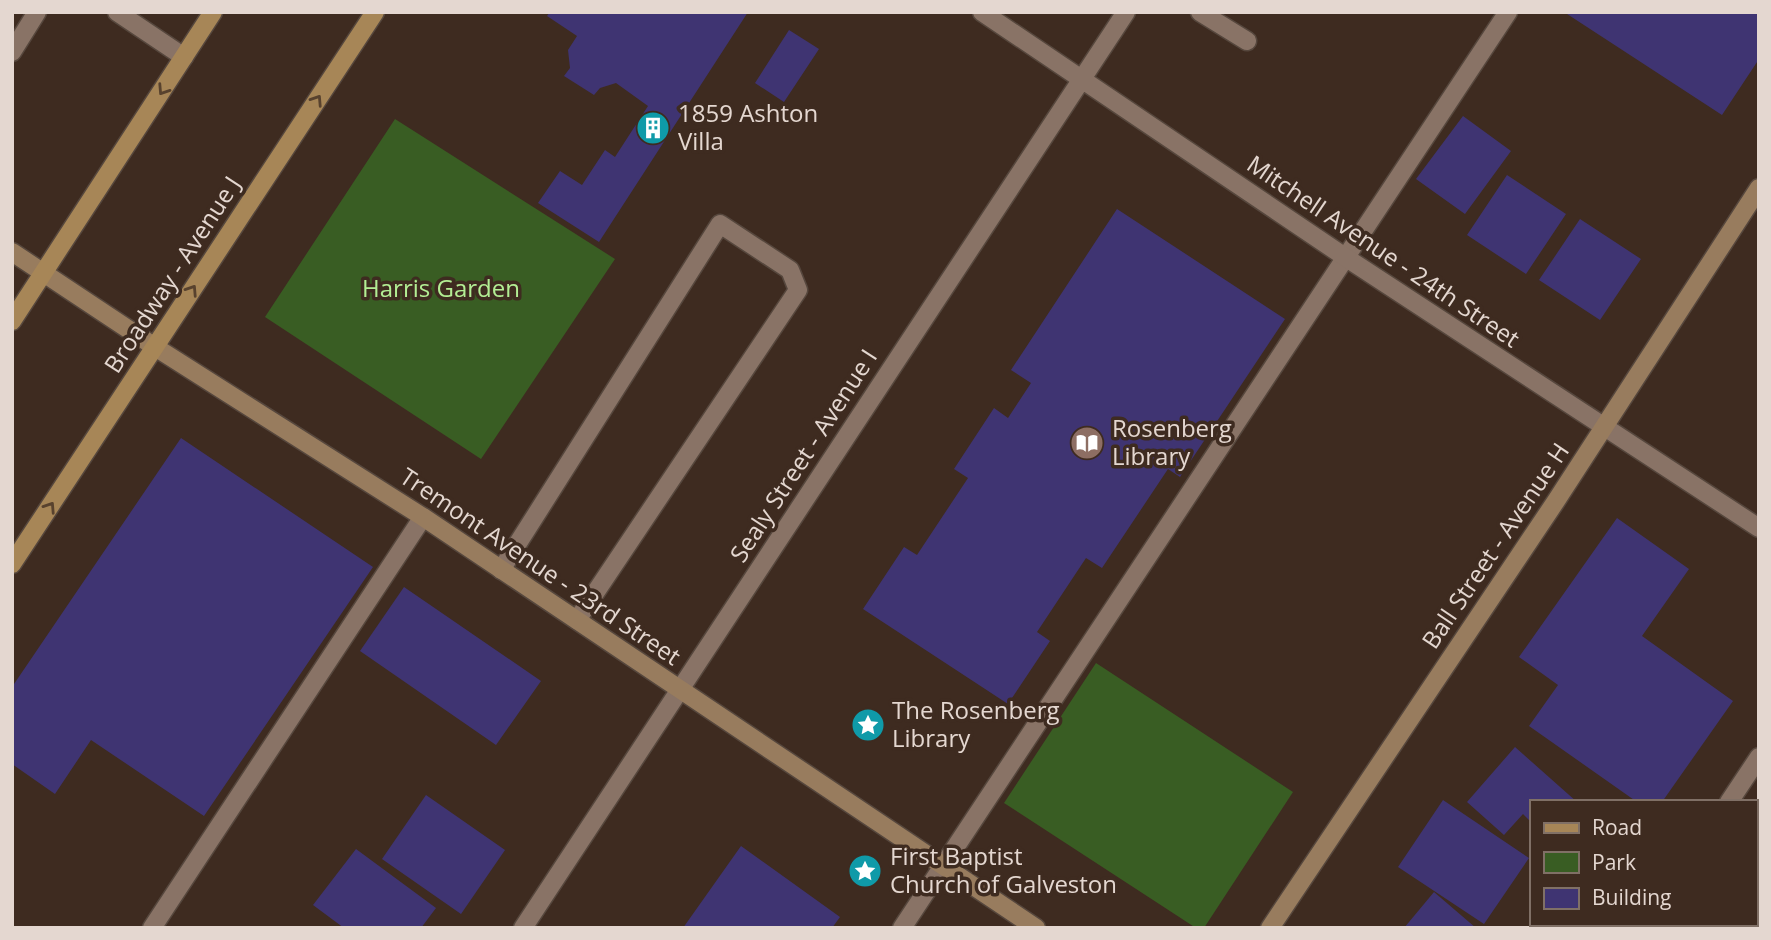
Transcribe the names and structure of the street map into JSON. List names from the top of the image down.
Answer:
{
  "streets": {
    "main road": ["Broadway - Avenue J"],
    "street": [
      "Mitchell Avenue - 24th Street",
      "Sealy Street - Avenue I",
      "Ball Street - Avenue H",
      "Tremont Avenue - 23rd Street"
    ]
  },
  "crossings": [
    ["Mitchell Avenue - 24th Street", "Sealy Street - Avenue I"],
    ["Mitchell Avenue - 24th Street", "Ball Street - Avenue H"],
    ["Broadway - Avenue J", "Tremont Avenue - 23rd Street"],
    ["Sealy Street - Avenue I", "Tremont Avenue - 23rd Street"]
  ],
  "parks": ["Harris Garden"],
  "places": {
    "building": ["1859 Ashton Villa"],
    "library": ["Rosenberg Library"],
    "place": ["The Rosenberg Library", "First Baptist Church of Galveston"]
  },
  "legend": ["Road", "Park", "Building"]
}
